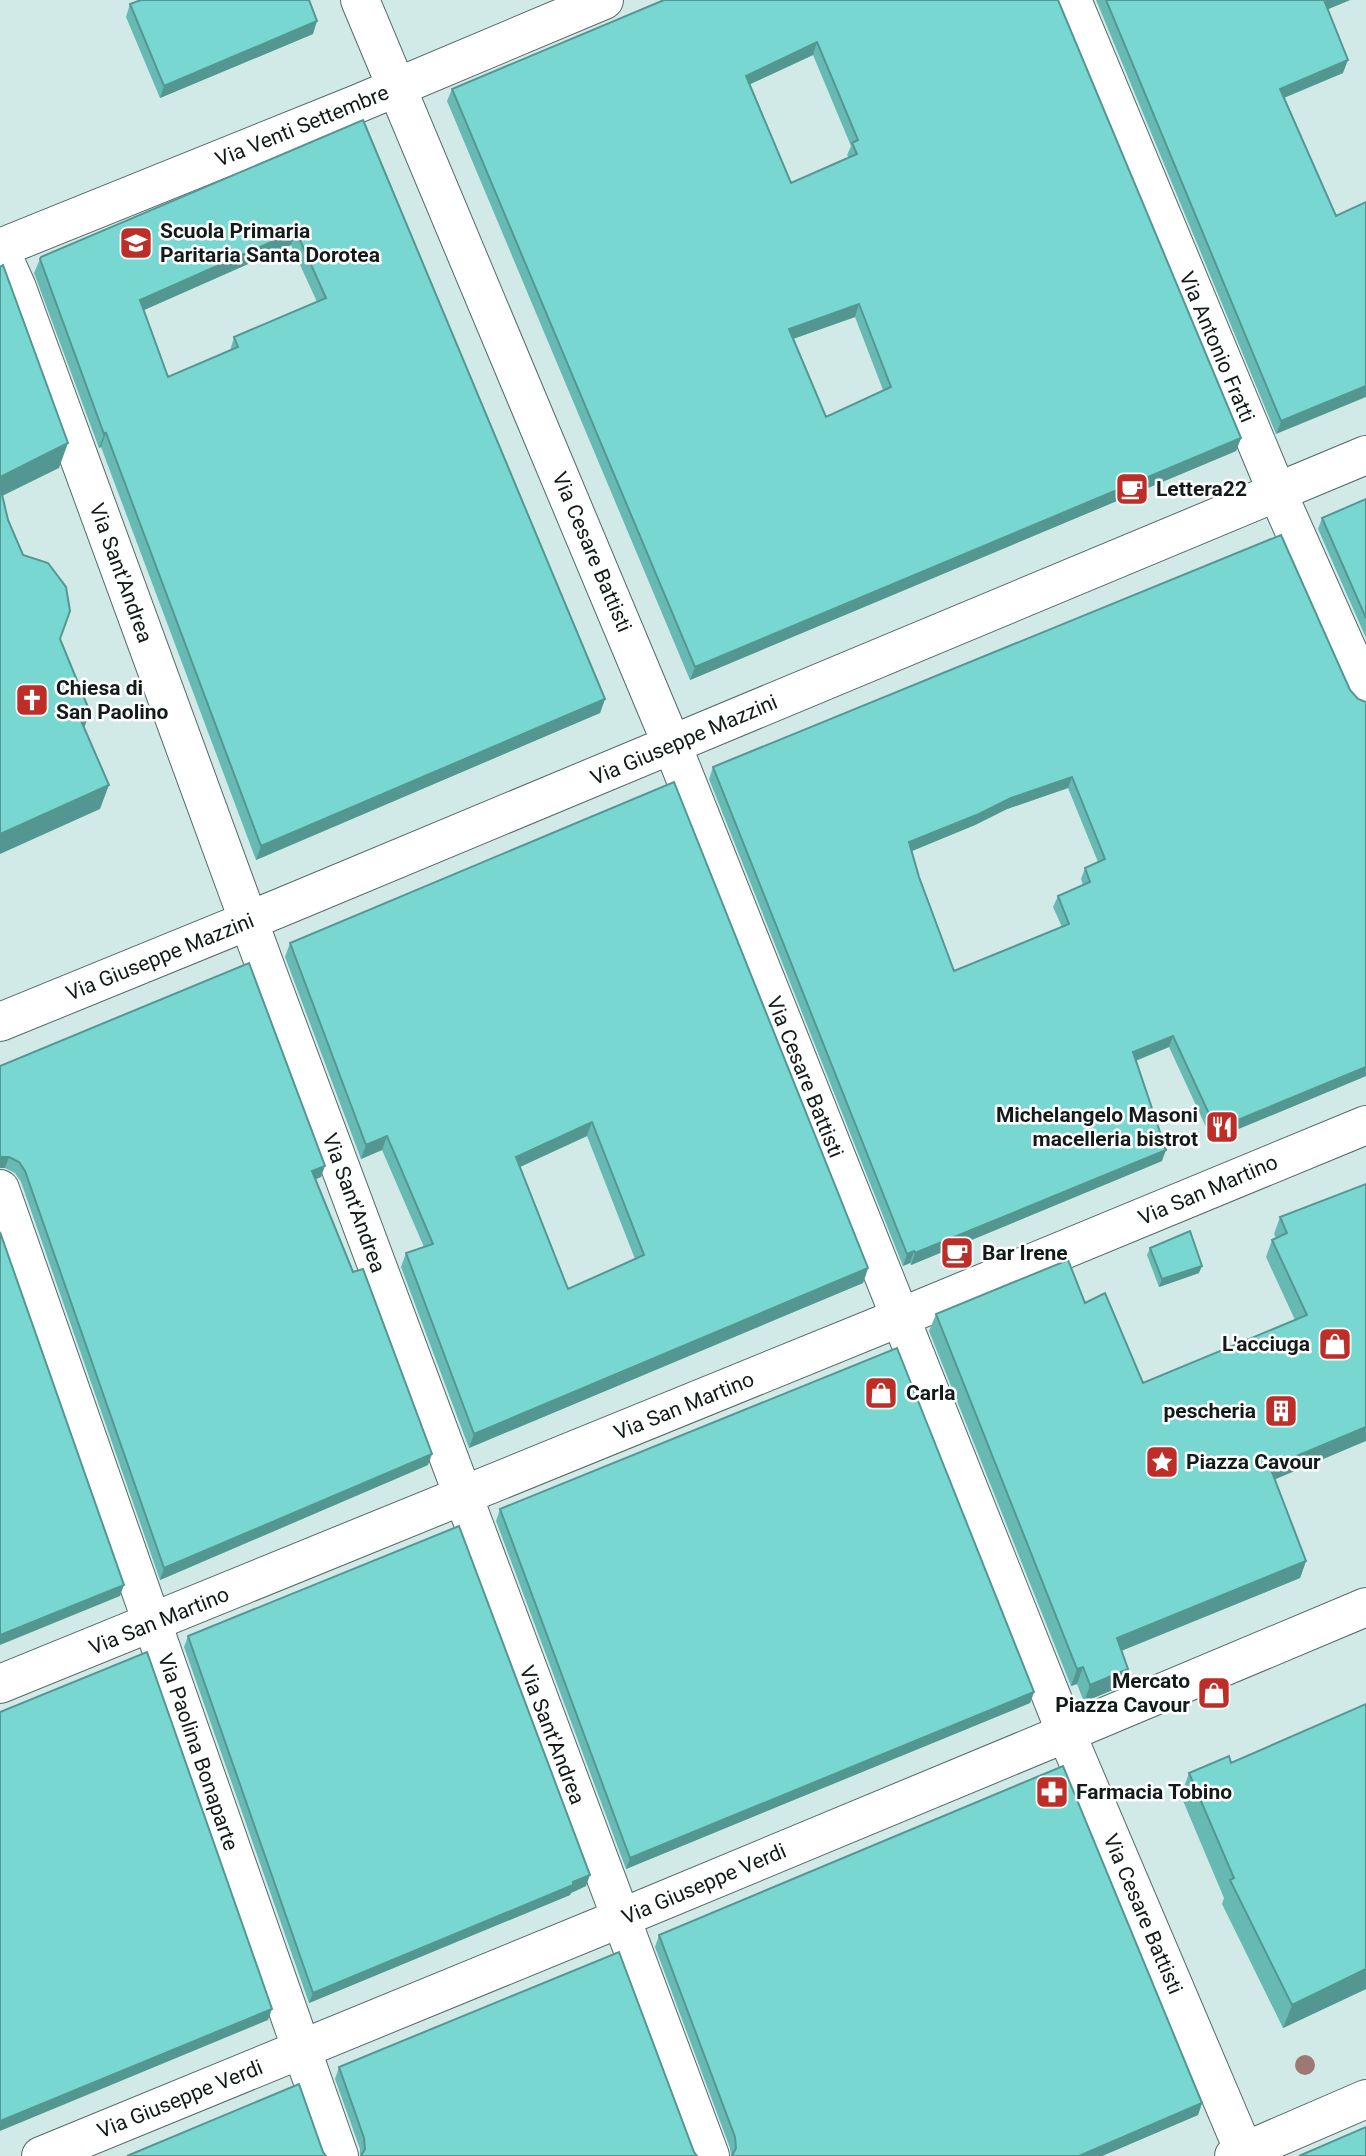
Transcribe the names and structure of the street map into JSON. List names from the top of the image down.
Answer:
{
  "streets": {
    "street": [
      "Via Venti Settembre",
      "Via Antonio Fratti",
      "Via Cesare Battisti",
      "Via Sant'Andrea",
      "Via Giuseppe Mazzini",
      "Via San Martino",
      "Via Paolina Bonaparte",
      "Via Giuseppe Verdi"
    ]
  },
  "crossings": [
    ["Via Venti Settembre", "Via Cesare Battisti"],
    ["Via Venti Settembre", "Via Sant'Andrea"],
    ["Via Antonio Fratti", "Via Giuseppe Mazzini"],
    ["Via Cesare Battisti", "Via Giuseppe Mazzini"],
    ["Via Cesare Battisti", "Via San Martino"],
    ["Via Cesare Battisti", "Via Giuseppe Verdi"],
    ["Via Sant'Andrea", "Via Giuseppe Mazzini"],
    ["Via Sant'Andrea", "Via San Martino"],
    ["Via Sant'Andrea", "Via Giuseppe Verdi"],
    ["Via San Martino", "Via Paolina Bonaparte"],
    ["Via Paolina Bonaparte", "Via Giuseppe Verdi"]
  ],
  "places": {
    "school or university": ["Scuola Primaria Paritaria Santa Dorotea"],
    "cafe": ["Lettera22", "Bar Irene"],
    "church": ["Chiesa di San Paolino"],
    "restaurant": ["Michelangelo Masoni macelleria bistrot"],
    "shop": ["L'acciuga", "Carla", "Mercato Piazza Cavour"],
    "building": ["pescheria"],
    "place": ["Piazza Cavour"],
    "pharmacy": ["Farmacia Tobino"]
  }
}
